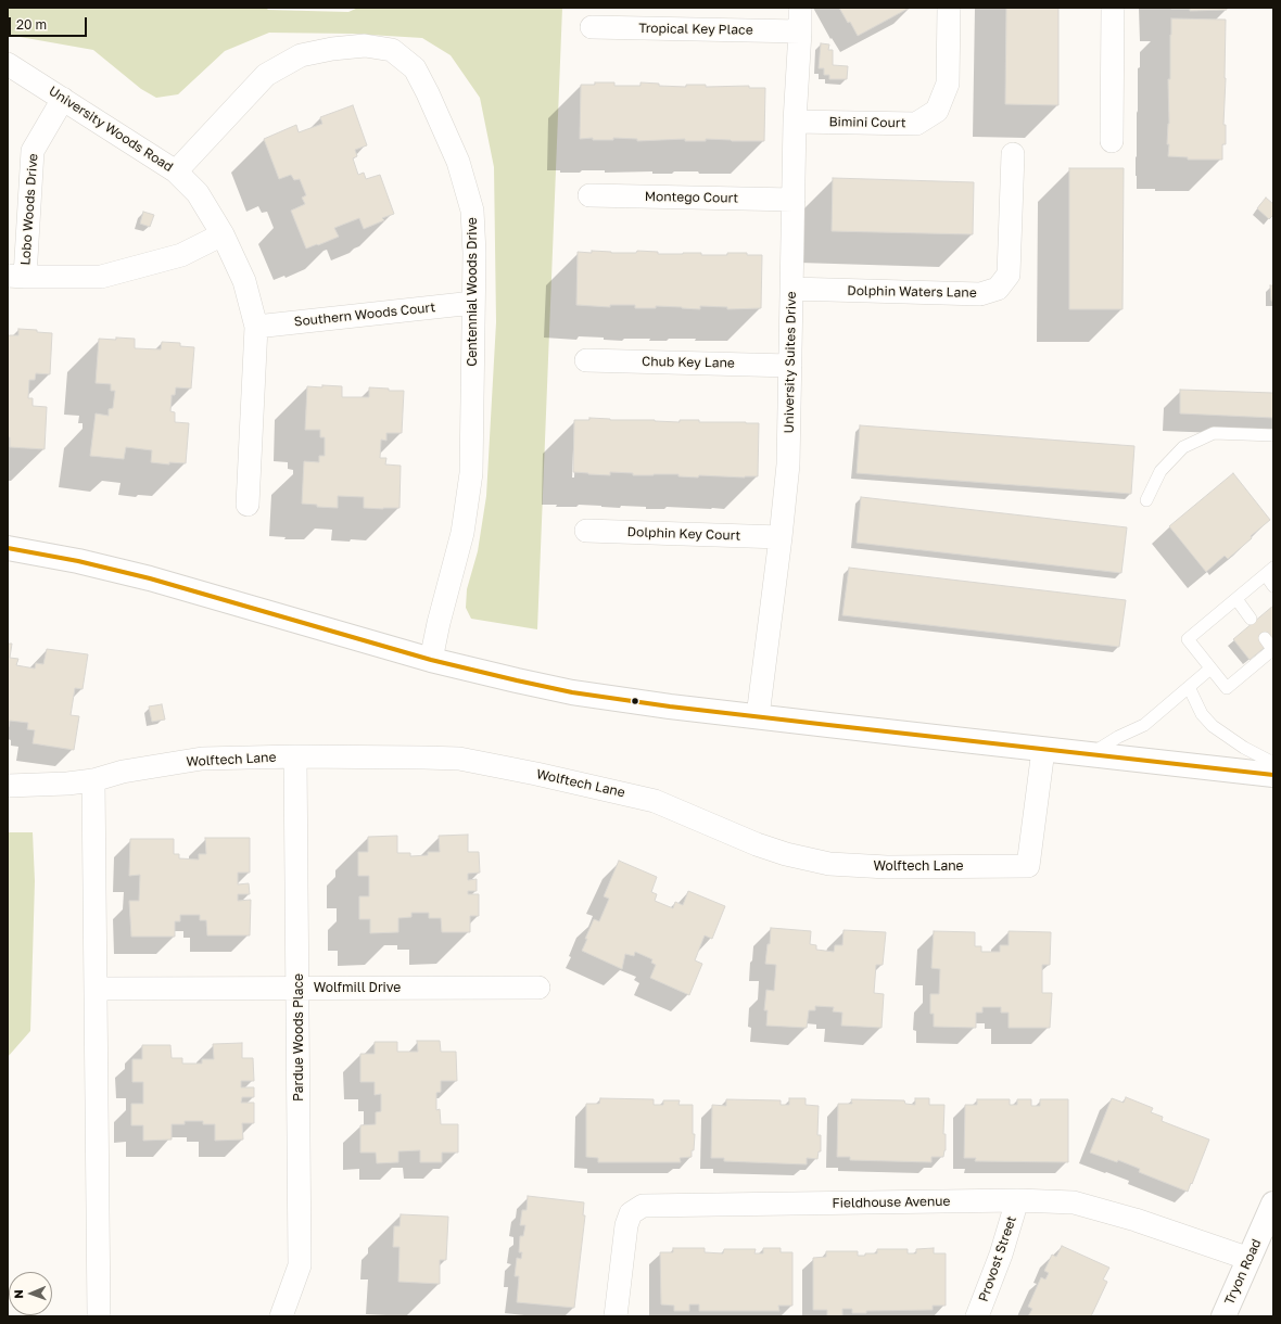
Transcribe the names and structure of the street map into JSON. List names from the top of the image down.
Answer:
{
  "streets": {
    "street": [
      "Tropical Key Place",
      "Bimini Court",
      "University Woods Road",
      "Montego Court",
      "Lobo Woods Drive",
      "Centennial Woods Drive",
      "Dolphin Waters Lane",
      "Southern Woods Court",
      "Chub Key Lane",
      "University Suites Drive",
      "Dolphin Key Court",
      "Wolftech Lane",
      "Wolfmill Drive",
      "Pardue Woods Place",
      "Fieldhouse Avenue",
      "Provost Street",
      "Tryon Road"
    ]
  },
  "crossings": [
    ["Tropical Key Place", "University Suites Drive"],
    ["Bimini Court", "University Suites Drive"],
    ["University Woods Road", "Lobo Woods Drive"],
    ["University Woods Road", "Centennial Woods Drive"],
    ["University Woods Road", "Southern Woods Court"],
    ["Montego Court", "University Suites Drive"],
    ["Centennial Woods Drive", "Southern Woods Court"],
    ["Dolphin Waters Lane", "University Suites Drive"],
    ["Chub Key Lane", "University Suites Drive"],
    ["University Suites Drive", "Dolphin Key Court"],
    ["Wolftech Lane", "Pardue Woods Place"],
    ["Wolfmill Drive", "Pardue Woods Place"],
    ["Fieldhouse Avenue", "Provost Street"],
    ["Fieldhouse Avenue", "Tryon Road"]
  ],
  "scale_bar": "20 m",
  "north": "left"
}
